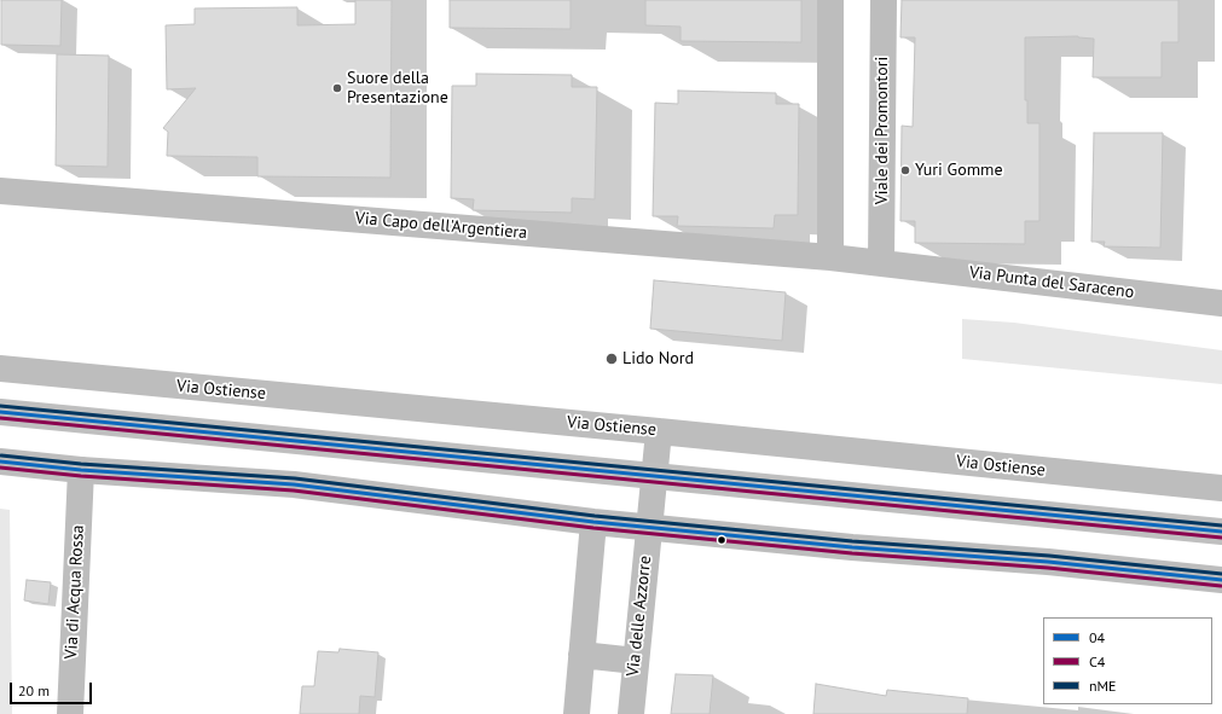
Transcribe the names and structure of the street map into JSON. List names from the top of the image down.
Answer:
{
  "streets": {
    "street": [
      "Viale dei Promontori",
      "Via Capo dell'Argentiera",
      "Via Punta del Saraceno",
      "Via Ostiense",
      "Via di Acqua Rossa",
      "Via delle Azzorre"
    ]
  },
  "crossings": [
    ["Viale dei Promontori", "Via Capo dell'Argentiera"],
    ["Viale dei Promontori", "Via Punta del Saraceno"],
    ["Via Capo dell'Argentiera", "Via Punta del Saraceno"],
    ["Via Ostiense", "Via delle Azzorre"]
  ],
  "places": ["Suore della Presentazione", "Yuri Gomme", "Lido Nord"],
  "lines": ["transit line nME", "transit line 04", "transit line C4"],
  "legend": ["04", "C4", "nME"],
  "scale_bar": "20 m"
}
